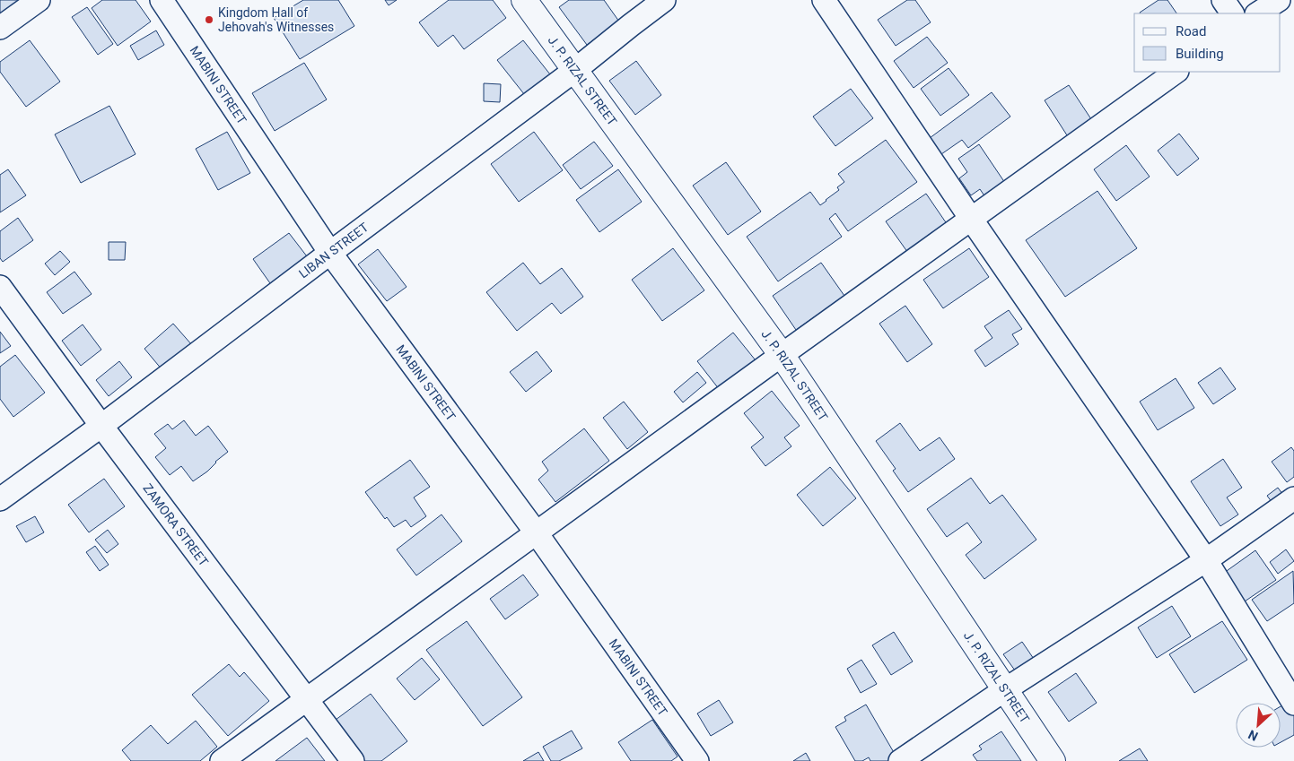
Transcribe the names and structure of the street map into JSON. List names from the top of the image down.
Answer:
{
  "streets": {
    "main road": ["J. P. RIZAL STREET"],
    "street": ["MABINI STREET", "LIBAN STREET", "ZAMORA STREET"]
  },
  "crossings": [
    ["J. P. RIZAL STREET", "LIBAN STREET"],
    ["MABINI STREET", "LIBAN STREET"],
    ["LIBAN STREET", "ZAMORA STREET"]
  ],
  "places": ["Kingdom Hall of Jehovah's Witnesses"],
  "legend": ["Road", "Building"],
  "north": "bottom left"
}
